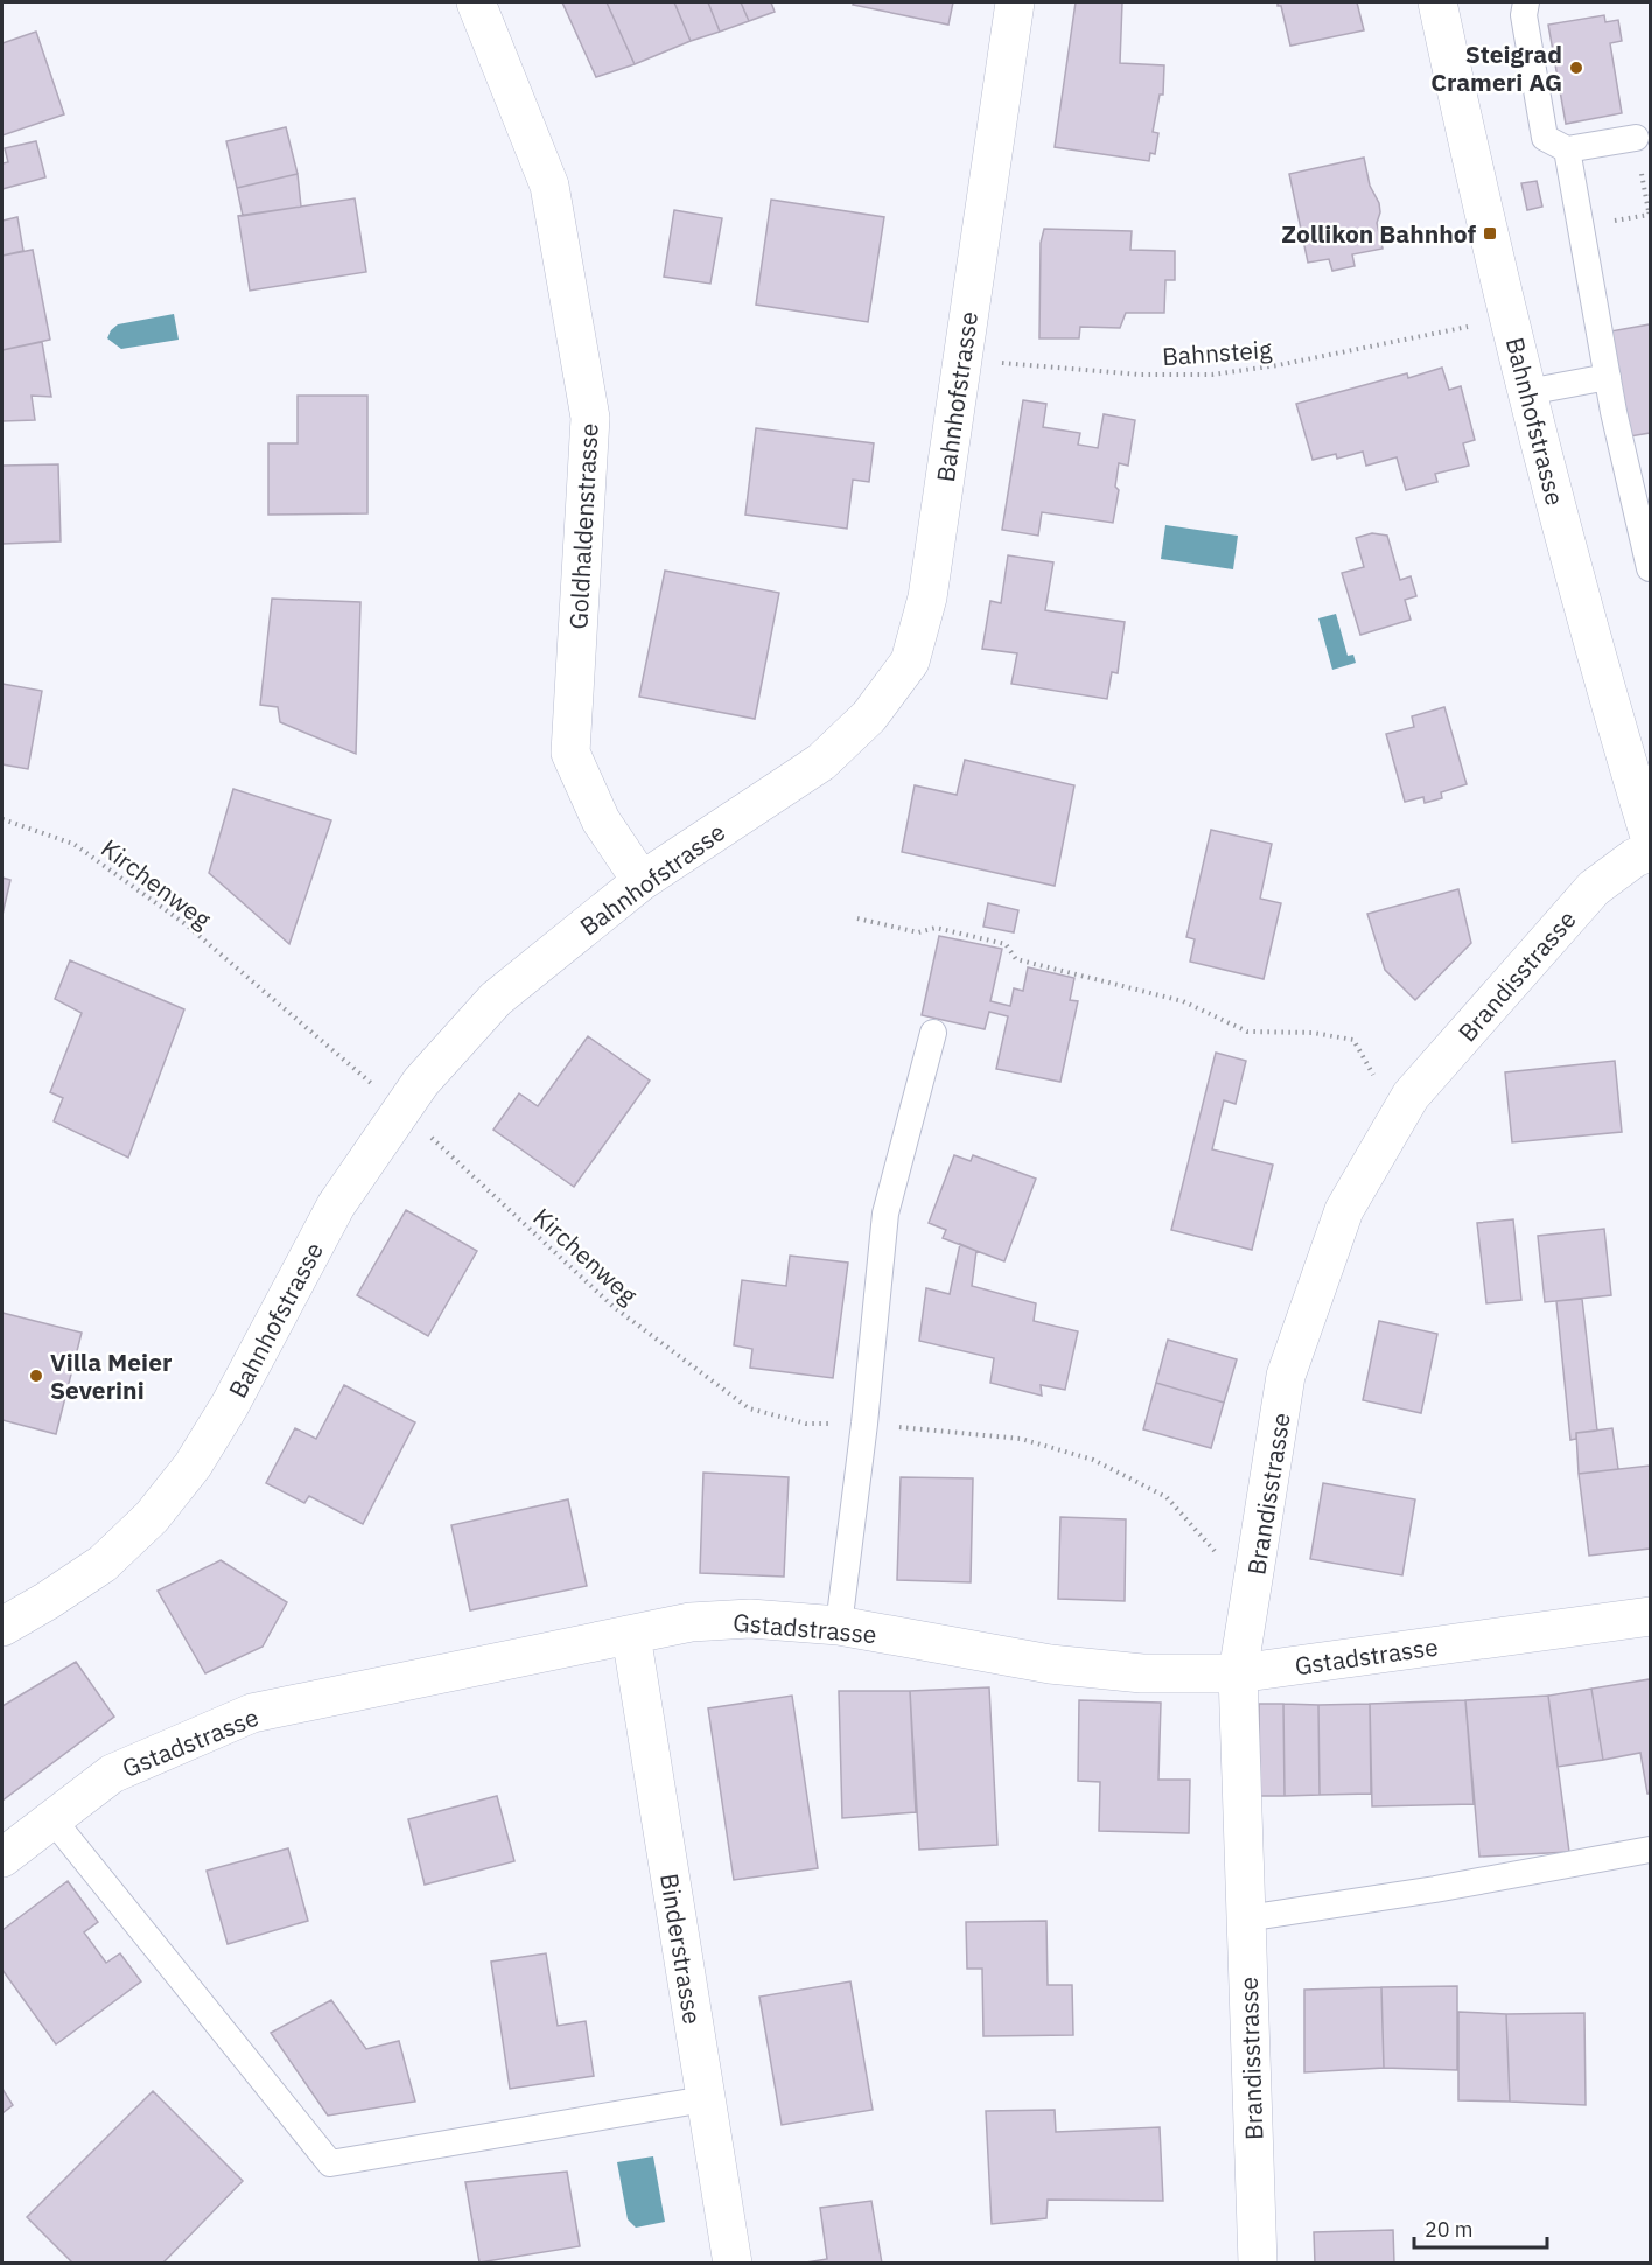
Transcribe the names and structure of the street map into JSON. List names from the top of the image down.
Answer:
{
  "streets": {
    "street": [
      "Bahnhofstrasse",
      "Goldhaldenstrasse",
      "Brandisstrasse",
      "Gstadstrasse",
      "Binderstrasse"
    ],
    "path": ["Bahnsteig", "Kirchenweg"]
  },
  "crossings": [
    ["Bahnsteig", "Bahnhofstrasse"],
    ["Bahnhofstrasse", "Goldhaldenstrasse"],
    ["Bahnhofstrasse", "Kirchenweg"],
    ["Brandisstrasse", "Gstadstrasse"],
    ["Gstadstrasse", "Binderstrasse"]
  ],
  "places": {
    "other": ["Steigrad Crameri AG", "Villa Meier Severini"],
    "transit": ["Zollikon Bahnhof"]
  },
  "scale_bar": "20 m"
}
